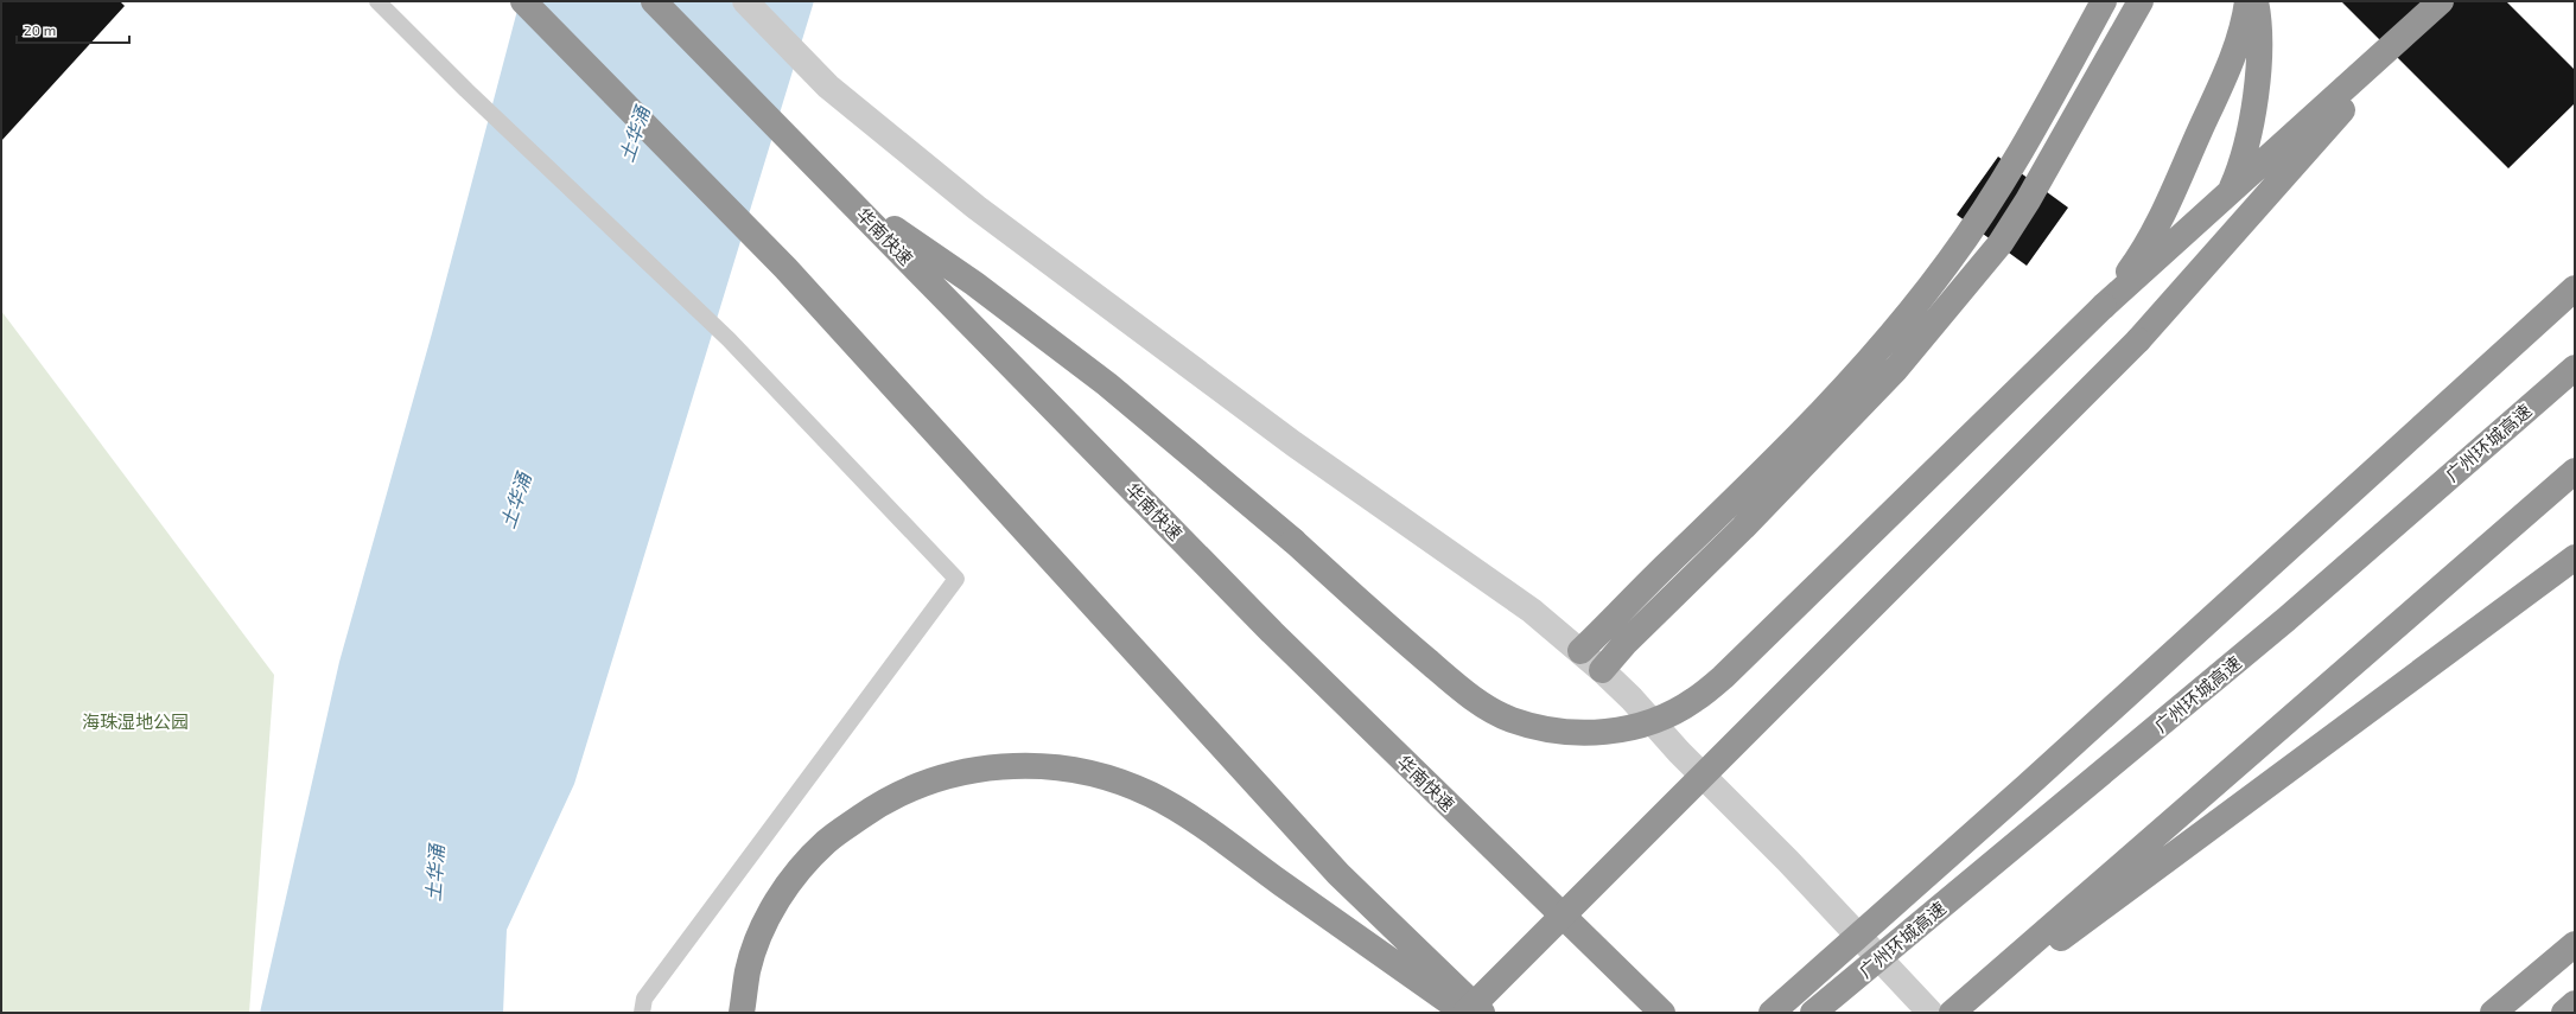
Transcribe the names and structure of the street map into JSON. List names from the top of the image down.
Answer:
{
  "streets": {
    "highway": ["华南快速", "广州环城高速"]
  },
  "water": ["土华涌"],
  "parks": ["海珠湿地公园"],
  "scale_bar": "20 m"
}
